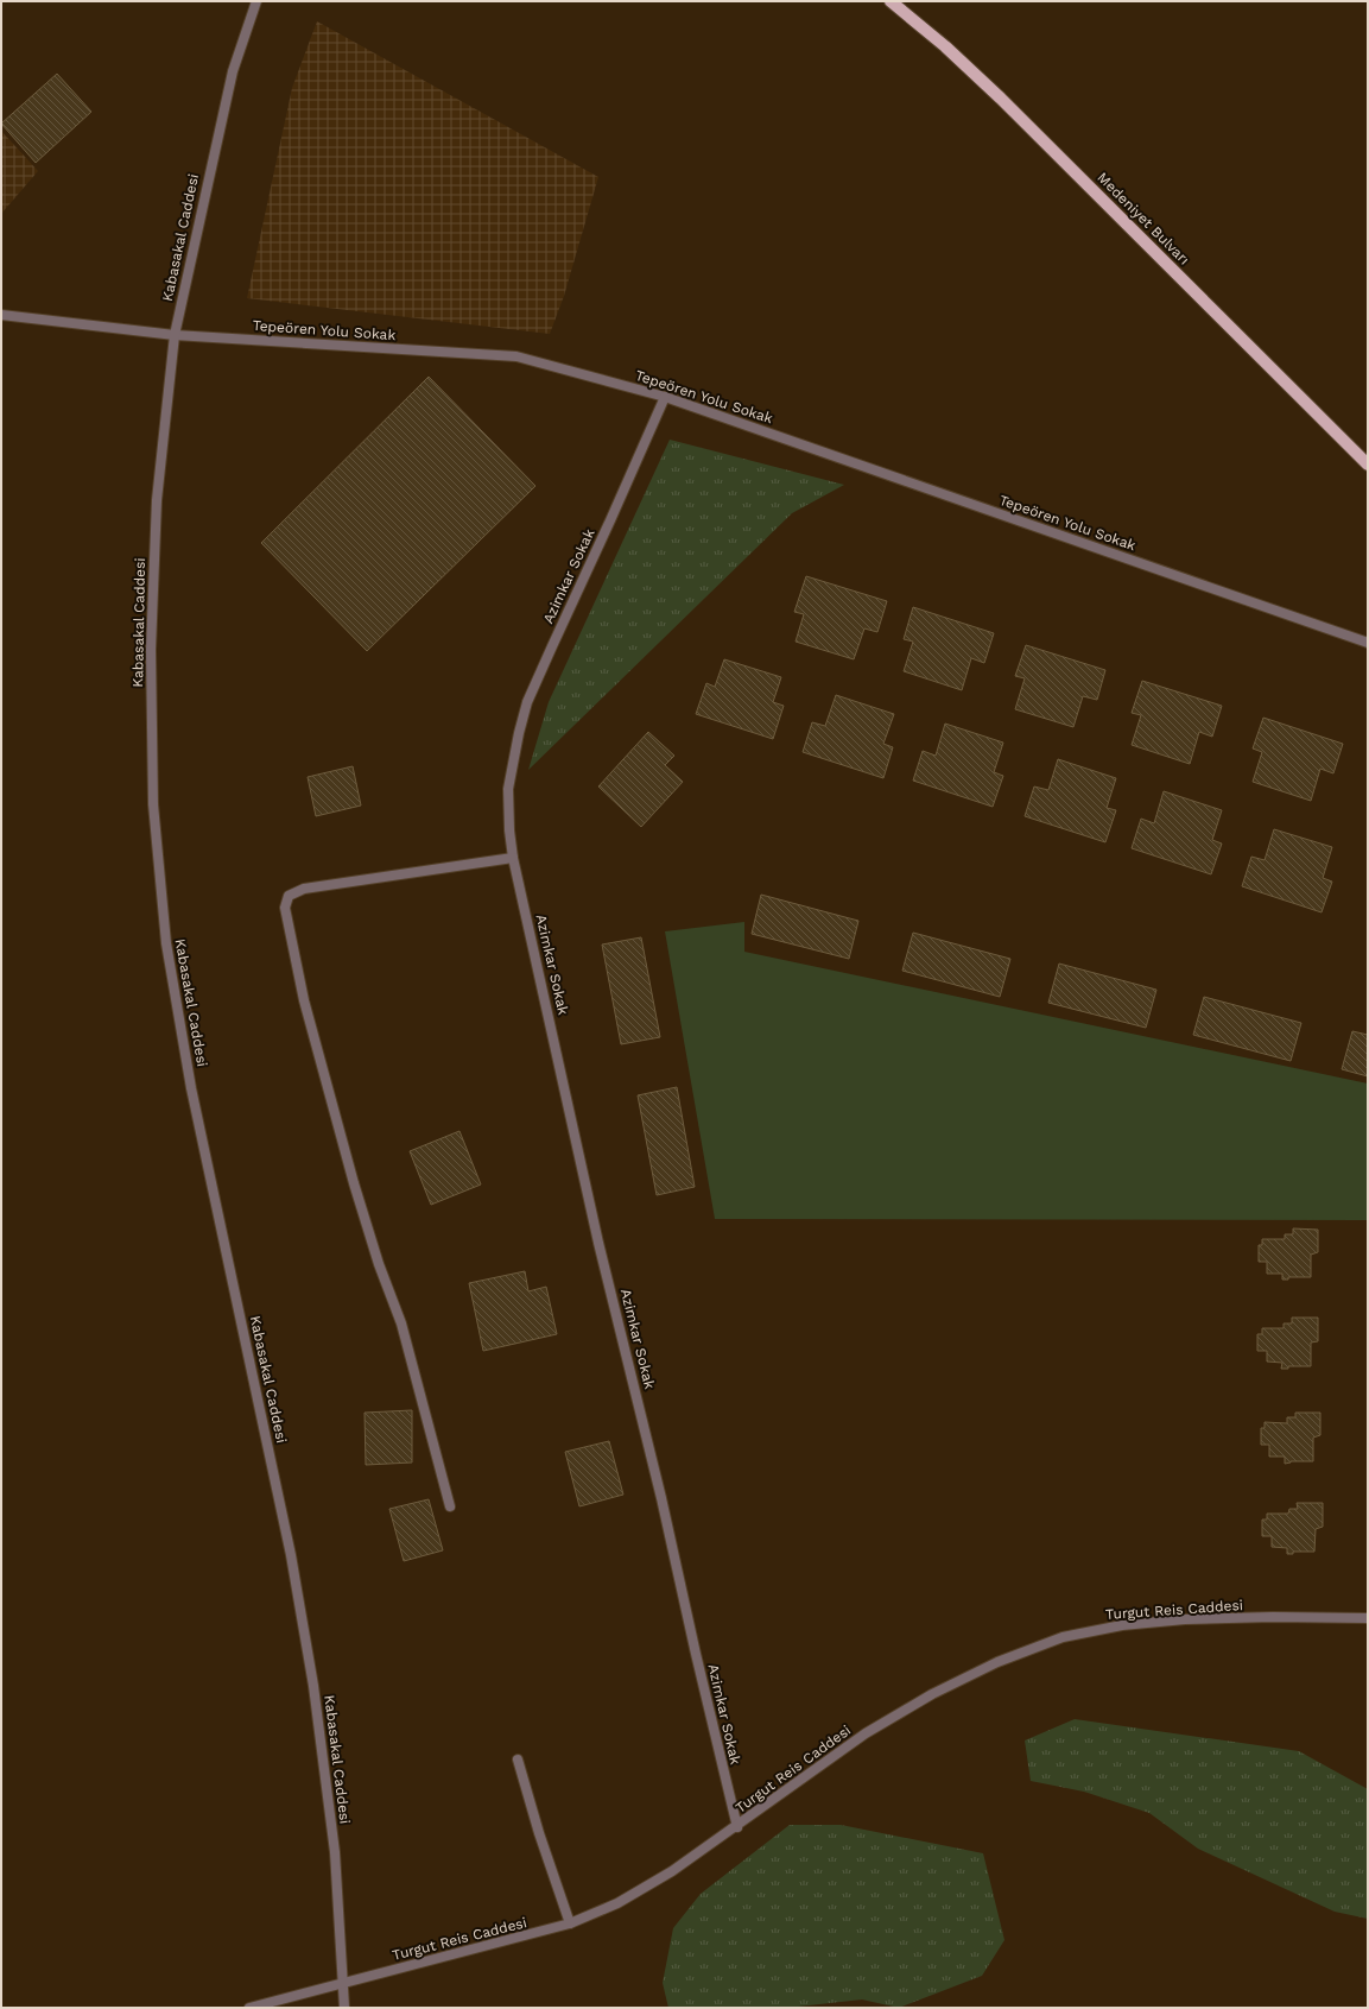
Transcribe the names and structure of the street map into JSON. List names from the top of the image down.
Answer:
{
  "streets": {
    "main road": ["Medeniyet Bulvarı"],
    "street": [
      "Kabasakal Caddesi",
      "Tepeören Yolu Sokak",
      "Azimkar Sokak",
      "Turgut Reis Caddesi"
    ]
  },
  "crossings": [
    ["Kabasakal Caddesi", "Tepeören Yolu Sokak"],
    ["Kabasakal Caddesi", "Turgut Reis Caddesi"],
    ["Tepeören Yolu Sokak", "Azimkar Sokak"],
    ["Azimkar Sokak", "Turgut Reis Caddesi"]
  ]
}
